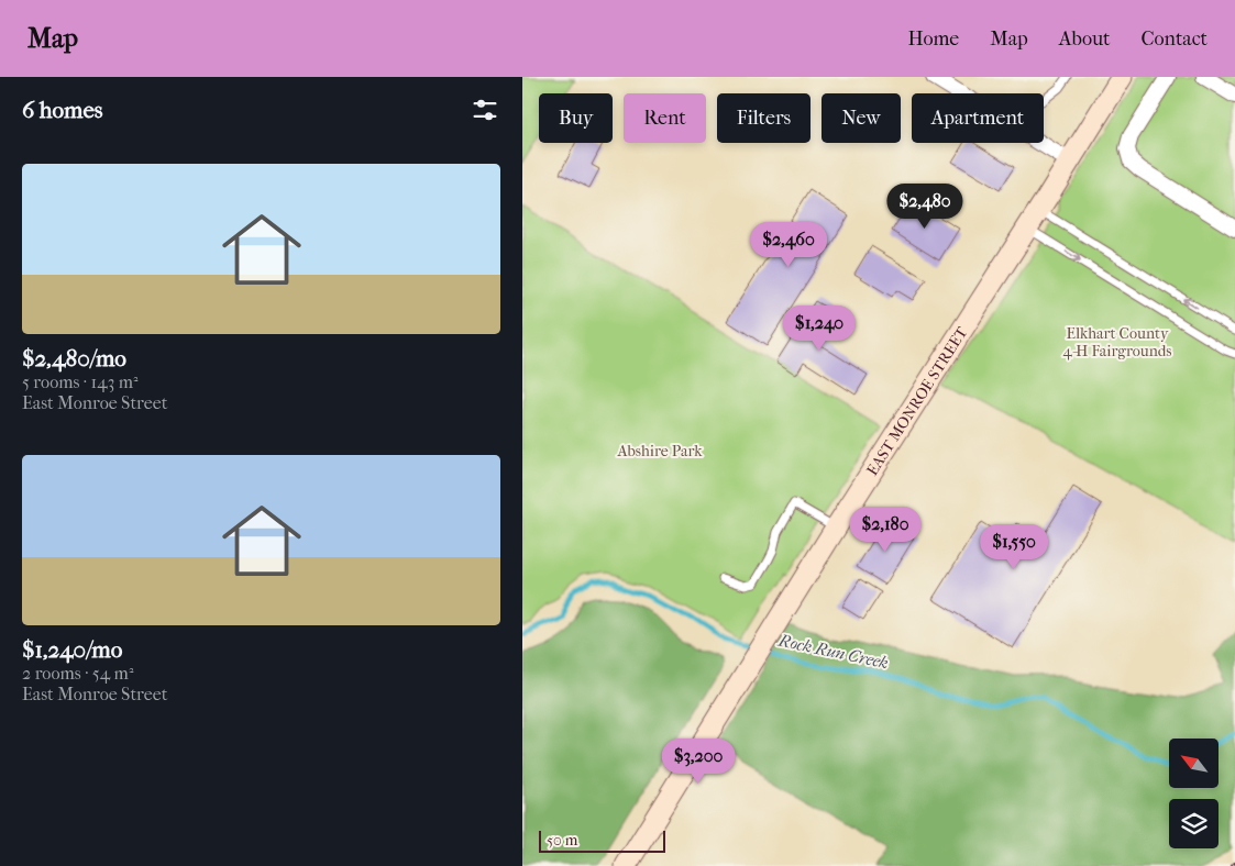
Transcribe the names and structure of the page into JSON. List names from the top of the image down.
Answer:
{
  "streets": {
    "street": ["EAST MONROE STREET"]
  },
  "water": ["Rock Run Creek"],
  "parks": ["Elkhart County 4-H Fairgrounds", "Abshire Park"],
  "scale_bar": "50 m",
  "north": "top left",
  "page": {
    "header": "Map",
    "nav": [
      "Home",
      "Map",
      "About",
      "Contact"
    ],
    "heading": "6 homes",
    "chip": [
      "Buy",
      "Rent",
      "Filters",
      "New",
      "Apartment"
    ],
    "list": [
      {
        "name": "$2,480/mo",
        "note": "5 rooms · 143 m² · East Monroe Street"
      },
      {
        "name": "$1,240/mo",
        "note": "2 rooms · 54 m² · East Monroe Street"
      }
    ],
    "price": [
      "$2,480",
      "$2,460",
      "$1,240",
      "$2,180",
      "$1,550",
      "$3,200"
    ],
    "scale": "50 m"
  }
}
